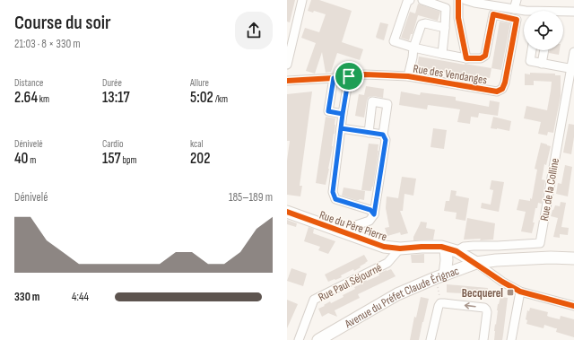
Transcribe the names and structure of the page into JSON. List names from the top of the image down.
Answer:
{
  "streets": {
    "street": [
      "Rue des Vendanges",
      "Rue de la Colline",
      "Rue du Père Pierre",
      "Rue Paul Séjourné",
      "Avenue du Préfet Claude Érignac"
    ]
  },
  "crossings": [
    ["Rue de la Colline", "Rue du Père Pierre"],
    ["Rue du Père Pierre", "Rue Paul Séjourné"]
  ],
  "places": {
    "transit": ["Becquerel"]
  },
  "page": {
    "heading": ["Course du soir", "21:03 · 8 × 330 m"],
    "stats": [
      ["Distance", "2.64 km"],
      ["Durée", "13:17"],
      ["Allure", "5:02 /km"],
      ["Dénivelé", "40 m"],
      ["Cardio", "157 bpm"],
      ["kcal", "202"]
    ],
    "chart": ["Dénivelé", "185–189 m"],
    "list": [
      {
        "name": "330 m",
        "note": "4:44"
      }
    ]
  }
}
